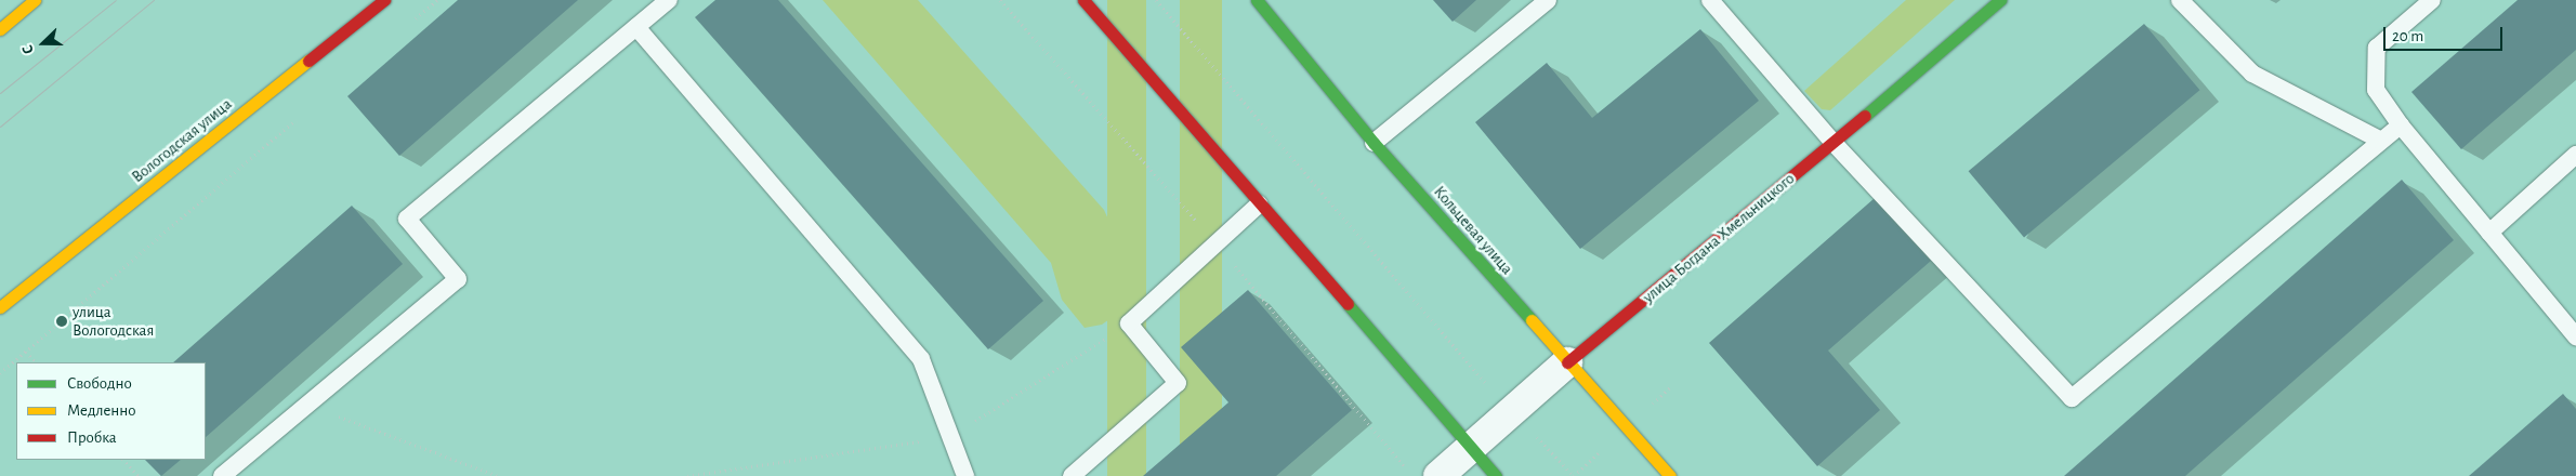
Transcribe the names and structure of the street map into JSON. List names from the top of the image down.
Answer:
{
  "streets": {
    "main road": ["Вологодская улица", "Кольцевая улица", "улица Богдана Хмельницкого"]
  },
  "crossings": [
    ["Кольцевая улица", "улица Богдана Хмельницкого"]
  ],
  "places": ["улица Вологодская"],
  "legend": ["Свободно", "Медленно", "Пробка"],
  "scale_bar": "20 m",
  "north": "left"
}
